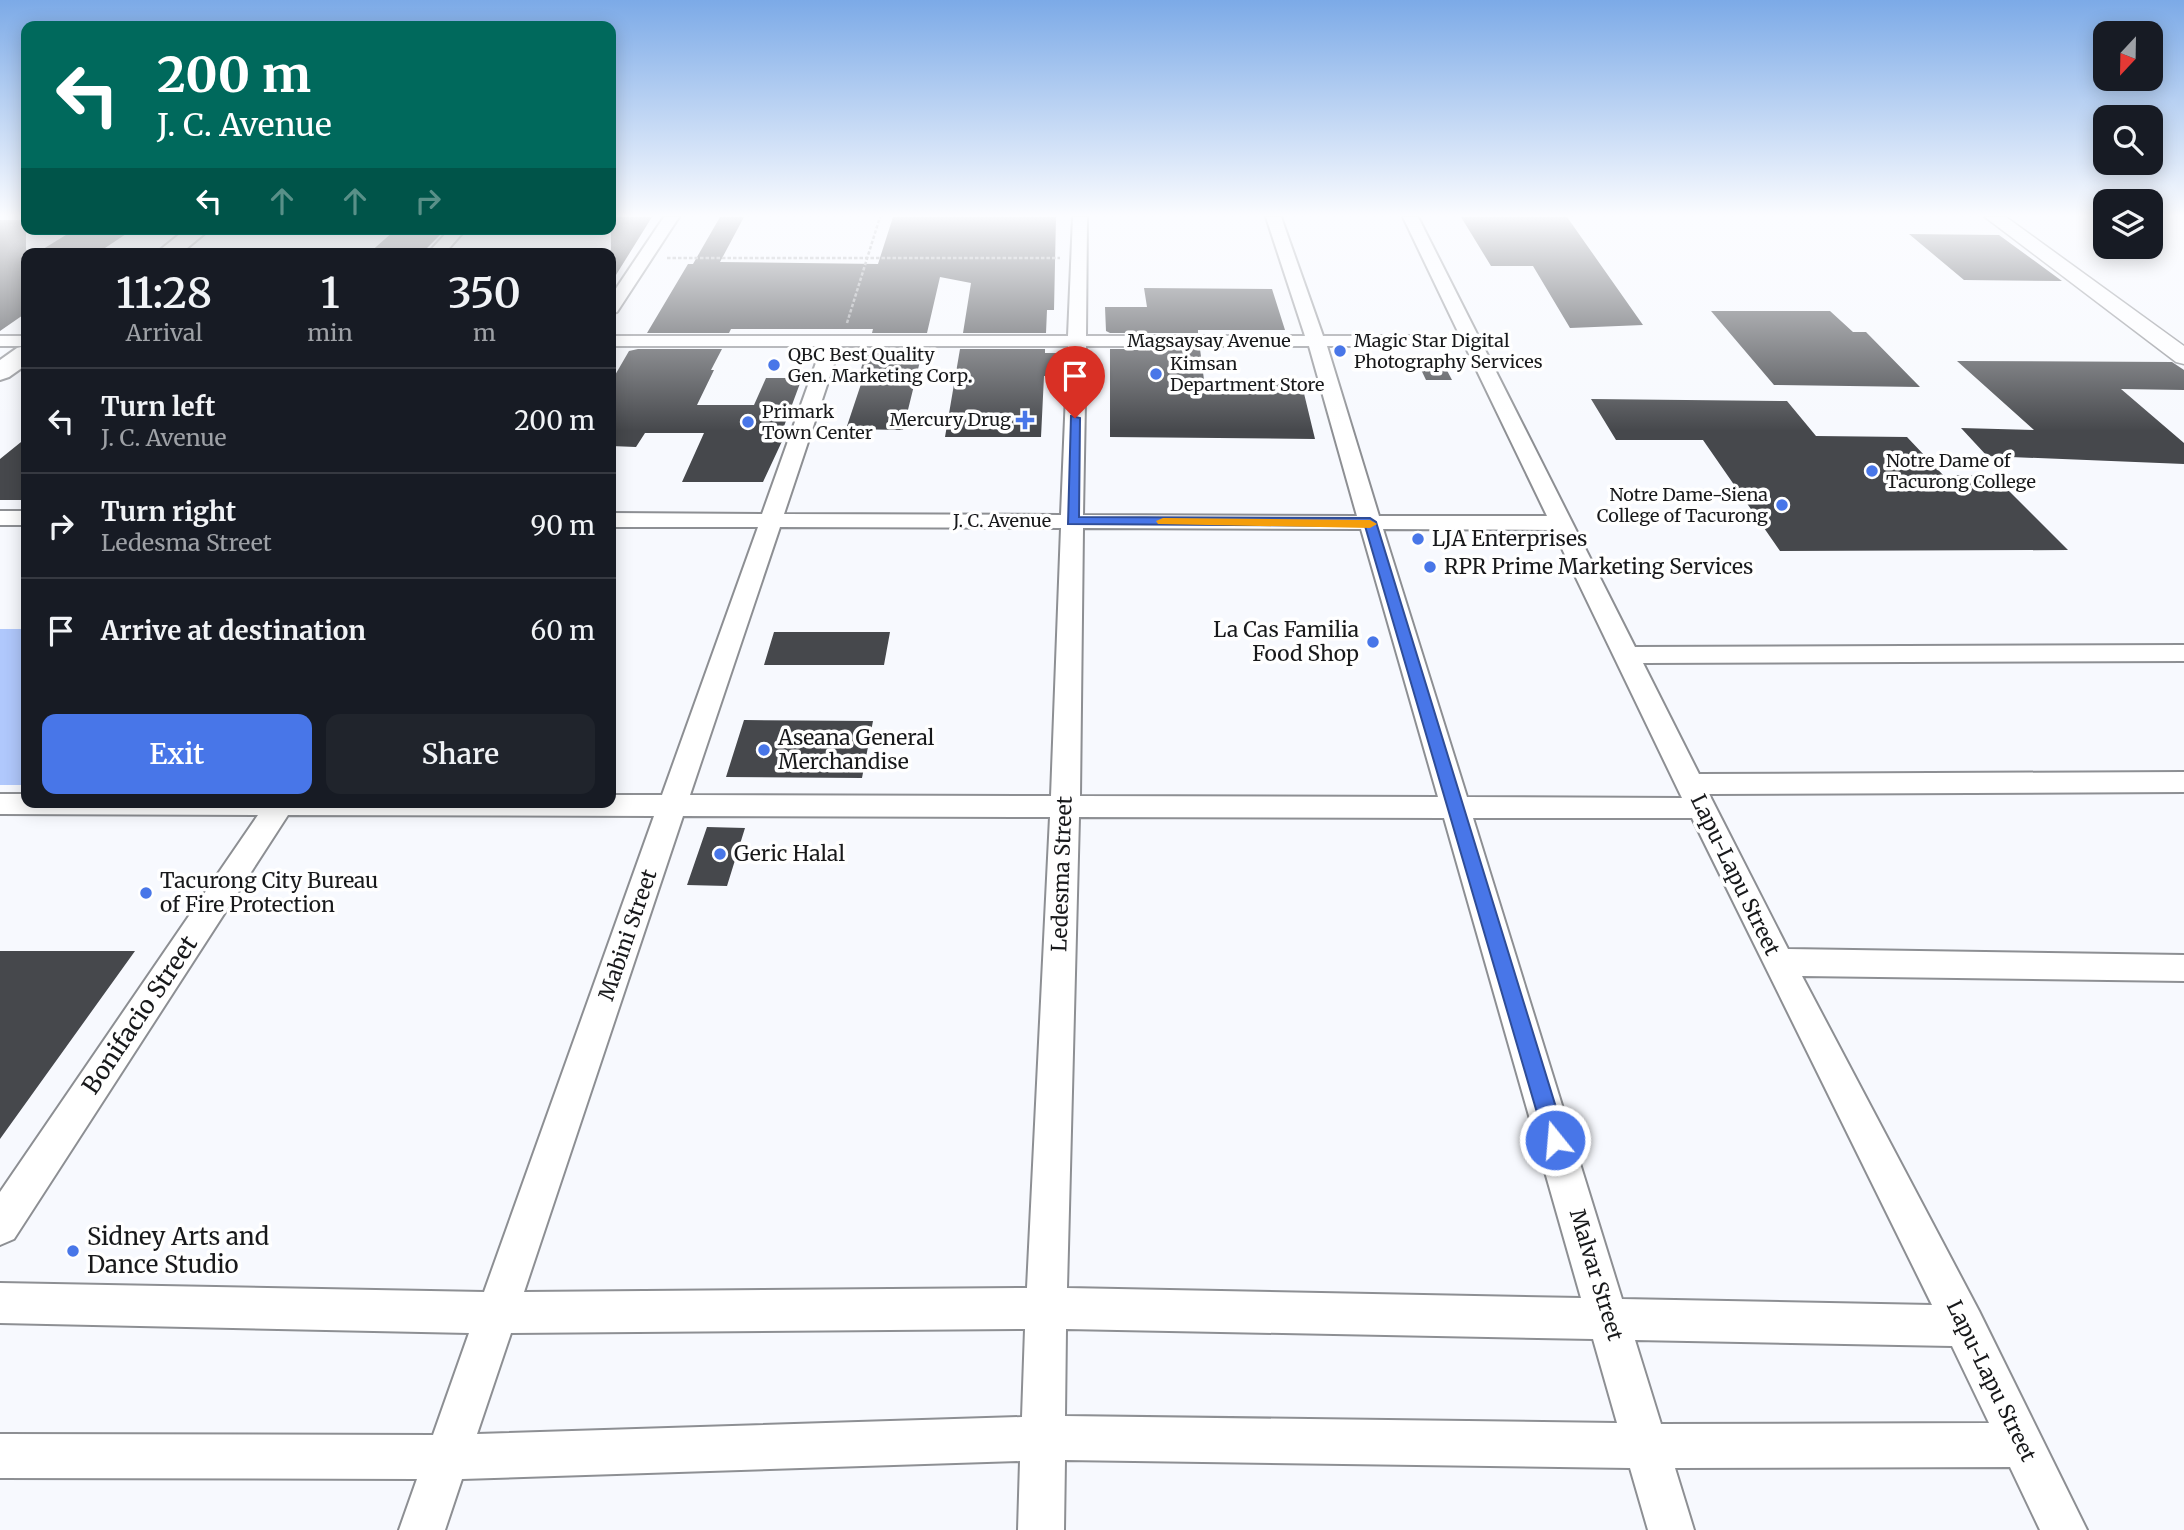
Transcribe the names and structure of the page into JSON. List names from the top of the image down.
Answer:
{
  "streets": {
    "street": [
      "Magsaysay Avenue",
      "J. C. Avenue",
      "Ledesma Street",
      "Lapu-Lapu Street",
      "Mabini Street",
      "Bonifacio Street",
      "Malvar Street"
    ]
  },
  "crossings": [
    ["Magsaysay Avenue", "Ledesma Street"],
    ["Magsaysay Avenue", "Lapu-Lapu Street"],
    ["Magsaysay Avenue", "Mabini Street"],
    ["Magsaysay Avenue", "Malvar Street"],
    ["J. C. Avenue", "Ledesma Street"],
    ["J. C. Avenue", "Lapu-Lapu Street"],
    ["J. C. Avenue", "Mabini Street"],
    ["J. C. Avenue", "Malvar Street"]
  ],
  "places": {
    "other": [
      "Magic Star Digital Photography Services",
      "QBC Best Quality Gen. Marketing Corp.",
      "Kimsan Department Store",
      "Primark Town Center",
      "Notre Dame of Tacurong College",
      "Notre Dame-Siena College of Tacurong",
      "LJA Enterprises",
      "RPR Prime Marketing Services",
      "La Cas Familia Food Shop",
      "Aseana General Merchandise",
      "Geric Halal",
      "Tacurong City Bureau of Fire Protection",
      "Sidney Arts and Dance Studio"
    ],
    "health": ["Mercury Drug"]
  },
  "north": "bottom",
  "page": {
    "turn": ["200 m", "J. C. Avenue"],
    "eta": [
      "11:28",
      "Arrival",
      "1",
      "min",
      "350",
      "m"
    ],
    "list": [
      {
        "name": "Turn left",
        "note": "J. C. Avenue",
        "value": "200 m"
      },
      {
        "name": "Turn right",
        "note": "Ledesma Street",
        "value": "90 m"
      },
      {
        "name": "Arrive at destination",
        "value": "60 m"
      }
    ],
    "buttons": ["Exit", "Share"]
  }
}
